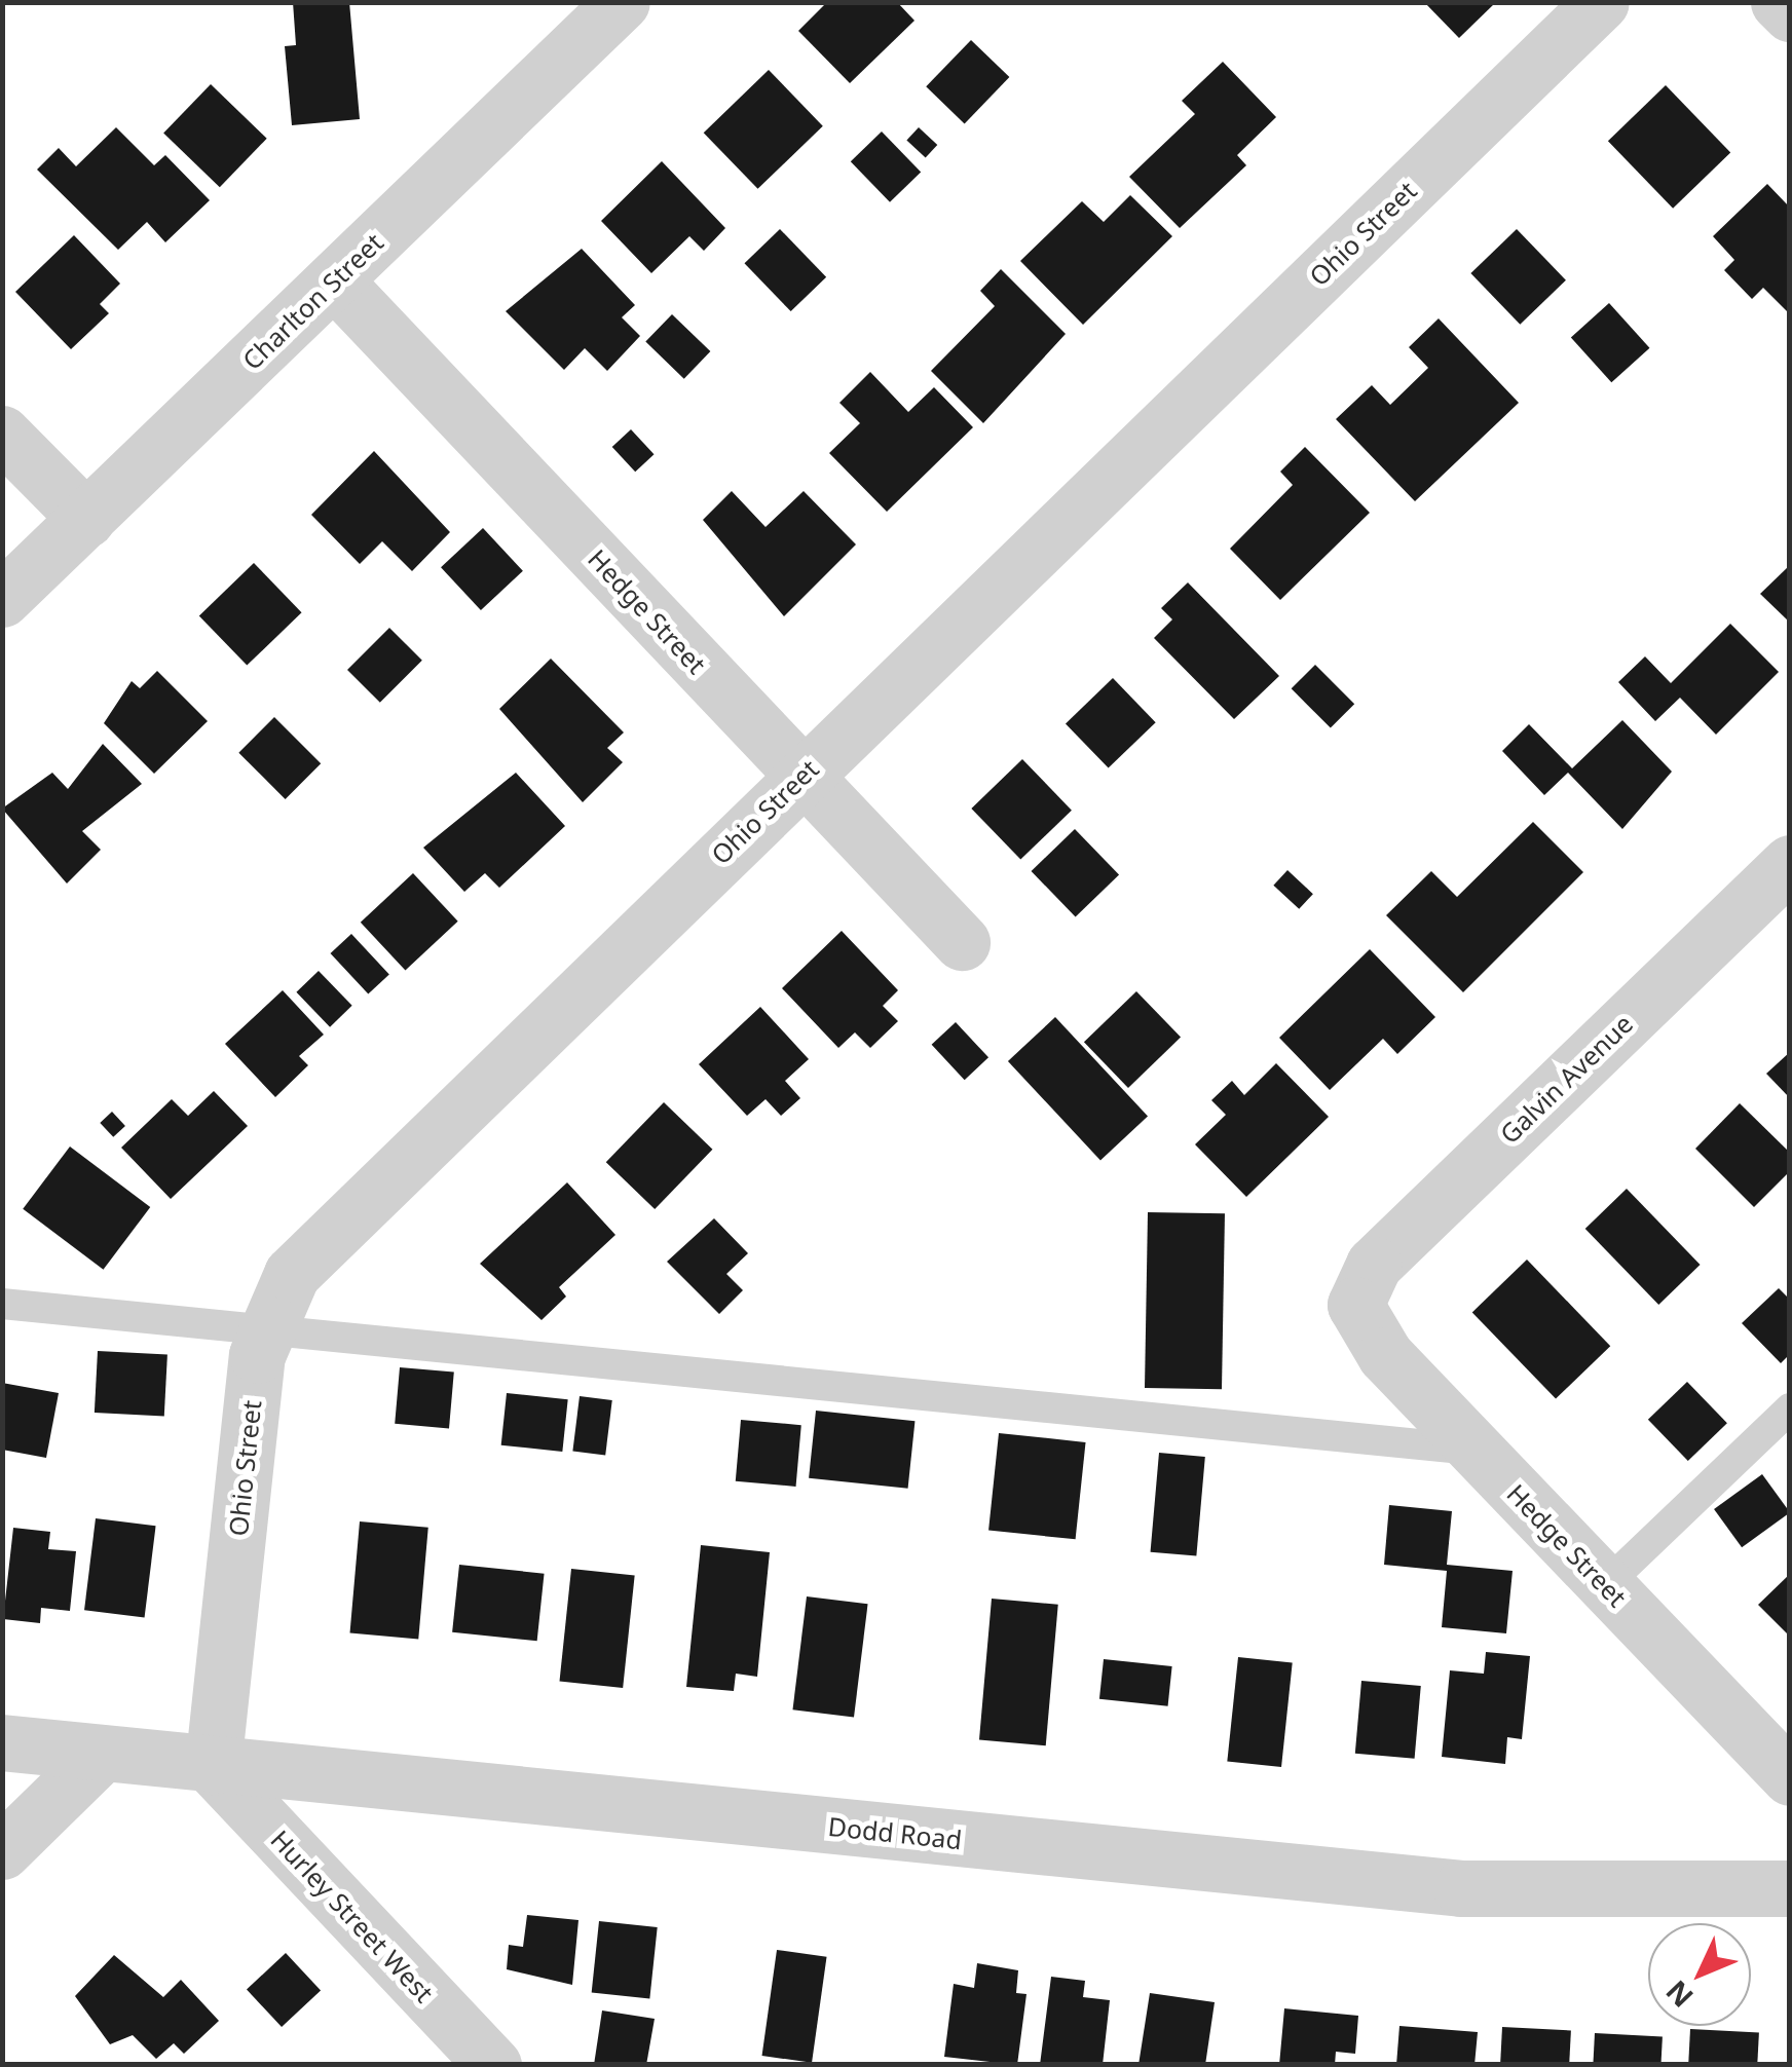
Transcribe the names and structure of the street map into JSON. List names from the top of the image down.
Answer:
{
  "streets": {
    "street": [
      "Ohio Street",
      "Charlton Street",
      "Hedge Street",
      "Galvin Avenue",
      "Dodd Road",
      "Hurley Street West"
    ]
  },
  "crossings": [
    ["Ohio Street", "Hedge Street"],
    ["Ohio Street", "Dodd Road"],
    ["Ohio Street", "Hurley Street West"],
    ["Charlton Street", "Hedge Street"],
    ["Hedge Street", "Galvin Avenue"],
    ["Dodd Road", "Hurley Street West"]
  ],
  "north": "bottom left"
}
